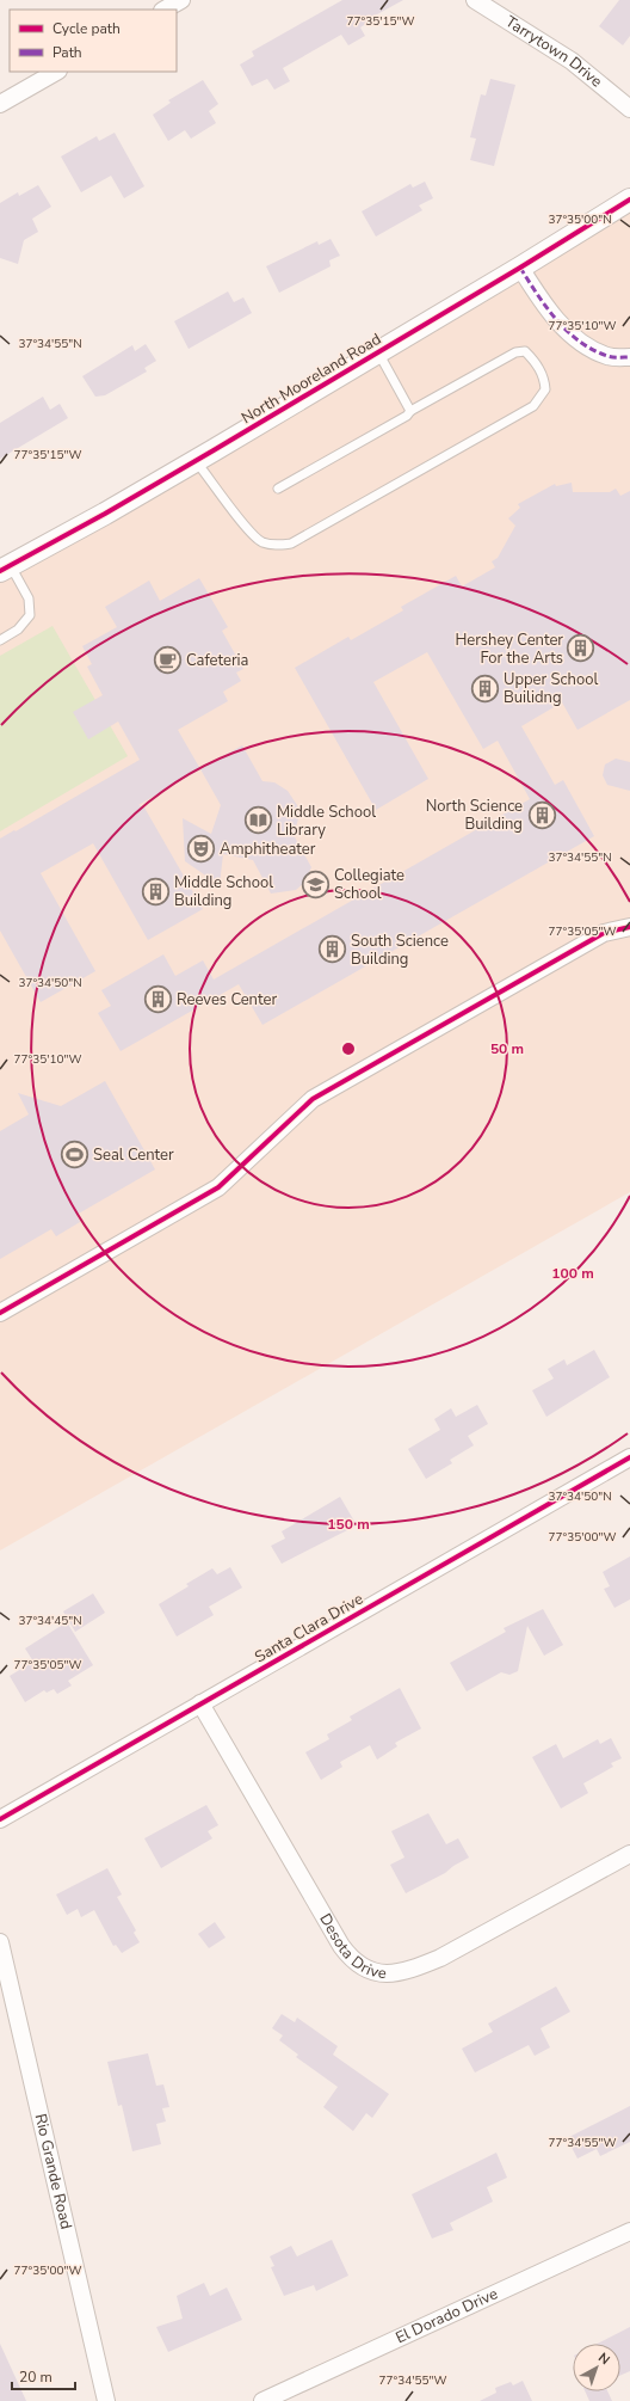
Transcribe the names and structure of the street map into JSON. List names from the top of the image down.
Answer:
{
  "streets": {
    "street": [
      "Tarrytown Drive",
      "North Mooreland Road",
      "Santa Clara Drive",
      "Desota Drive",
      "Rio Grande Road",
      "El Dorado Drive"
    ]
  },
  "crossings": [
    ["Santa Clara Drive", "Desota Drive"]
  ],
  "places": {
    "building": [
      "Hershey Center For the Arts",
      "Upper School Builidng",
      "North Science Building",
      "Middle School Building",
      "South Science Building",
      "Reeves Center"
    ],
    "cafe": ["Cafeteria"],
    "library": ["Middle School Library"],
    "theatre": ["Amphitheater"],
    "school or university": ["Collegiate School"],
    "sports": ["Seal Center"]
  },
  "legend": ["Cycle path", "Path"],
  "scale_bar": "20 m",
  "north": "top right",
  "coordinates": [
    "77°35'15\"W",
    "37°35'00\"N",
    "77°35'10\"W",
    "37°34'55\"N",
    "77°35'05\"W",
    "37°34'50\"N",
    "77°35'00\"W",
    "37°34'45\"N",
    "77°34'55\"W"
  ],
  "rings": ["50 m", "100 m", "150 m"]
}
